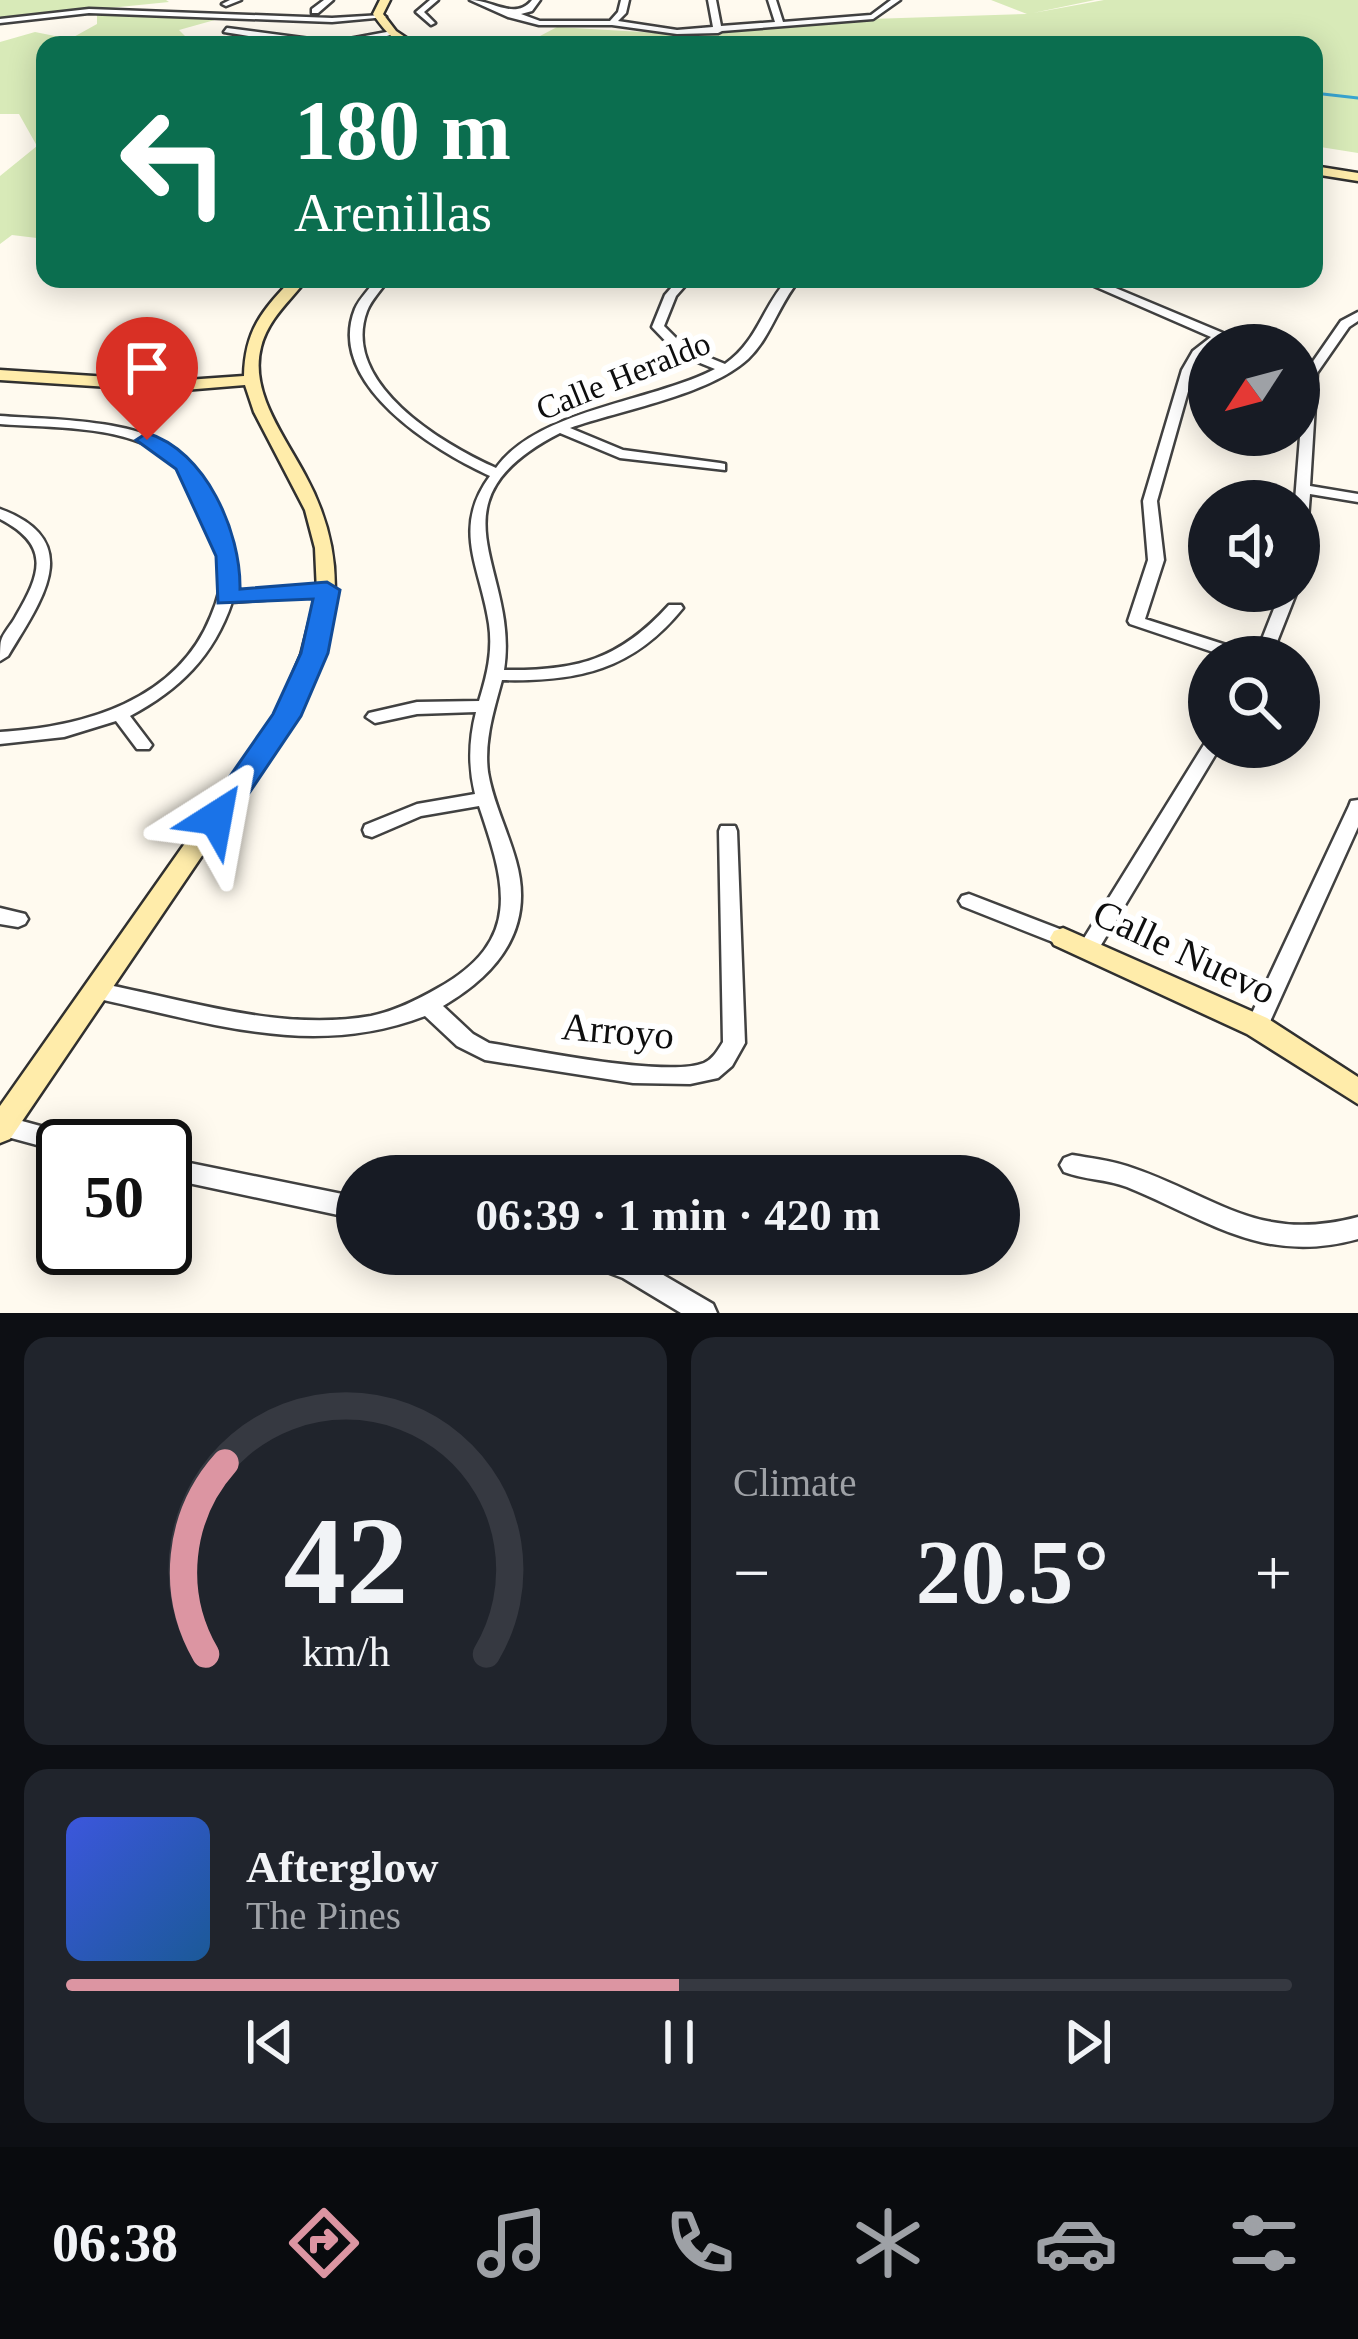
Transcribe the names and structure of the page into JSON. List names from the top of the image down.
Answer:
{
  "streets": {
    "main road": ["Calle Nuevo"],
    "street": ["Calle Heraldo", "Arroyo"]
  },
  "north": "bottom left",
  "page": {
    "turn": ["180 m", "Arenillas"],
    "limit": "50",
    "trip": "06:39 · 1 min · 420 m",
    "tile": "Climate",
    "heat": ["−", "20.5°", "+"],
    "song": ["Afterglow", "The Pines"],
    "tabs": "06:38",
    "gauge": ["42", "km/h"]
  }
}
